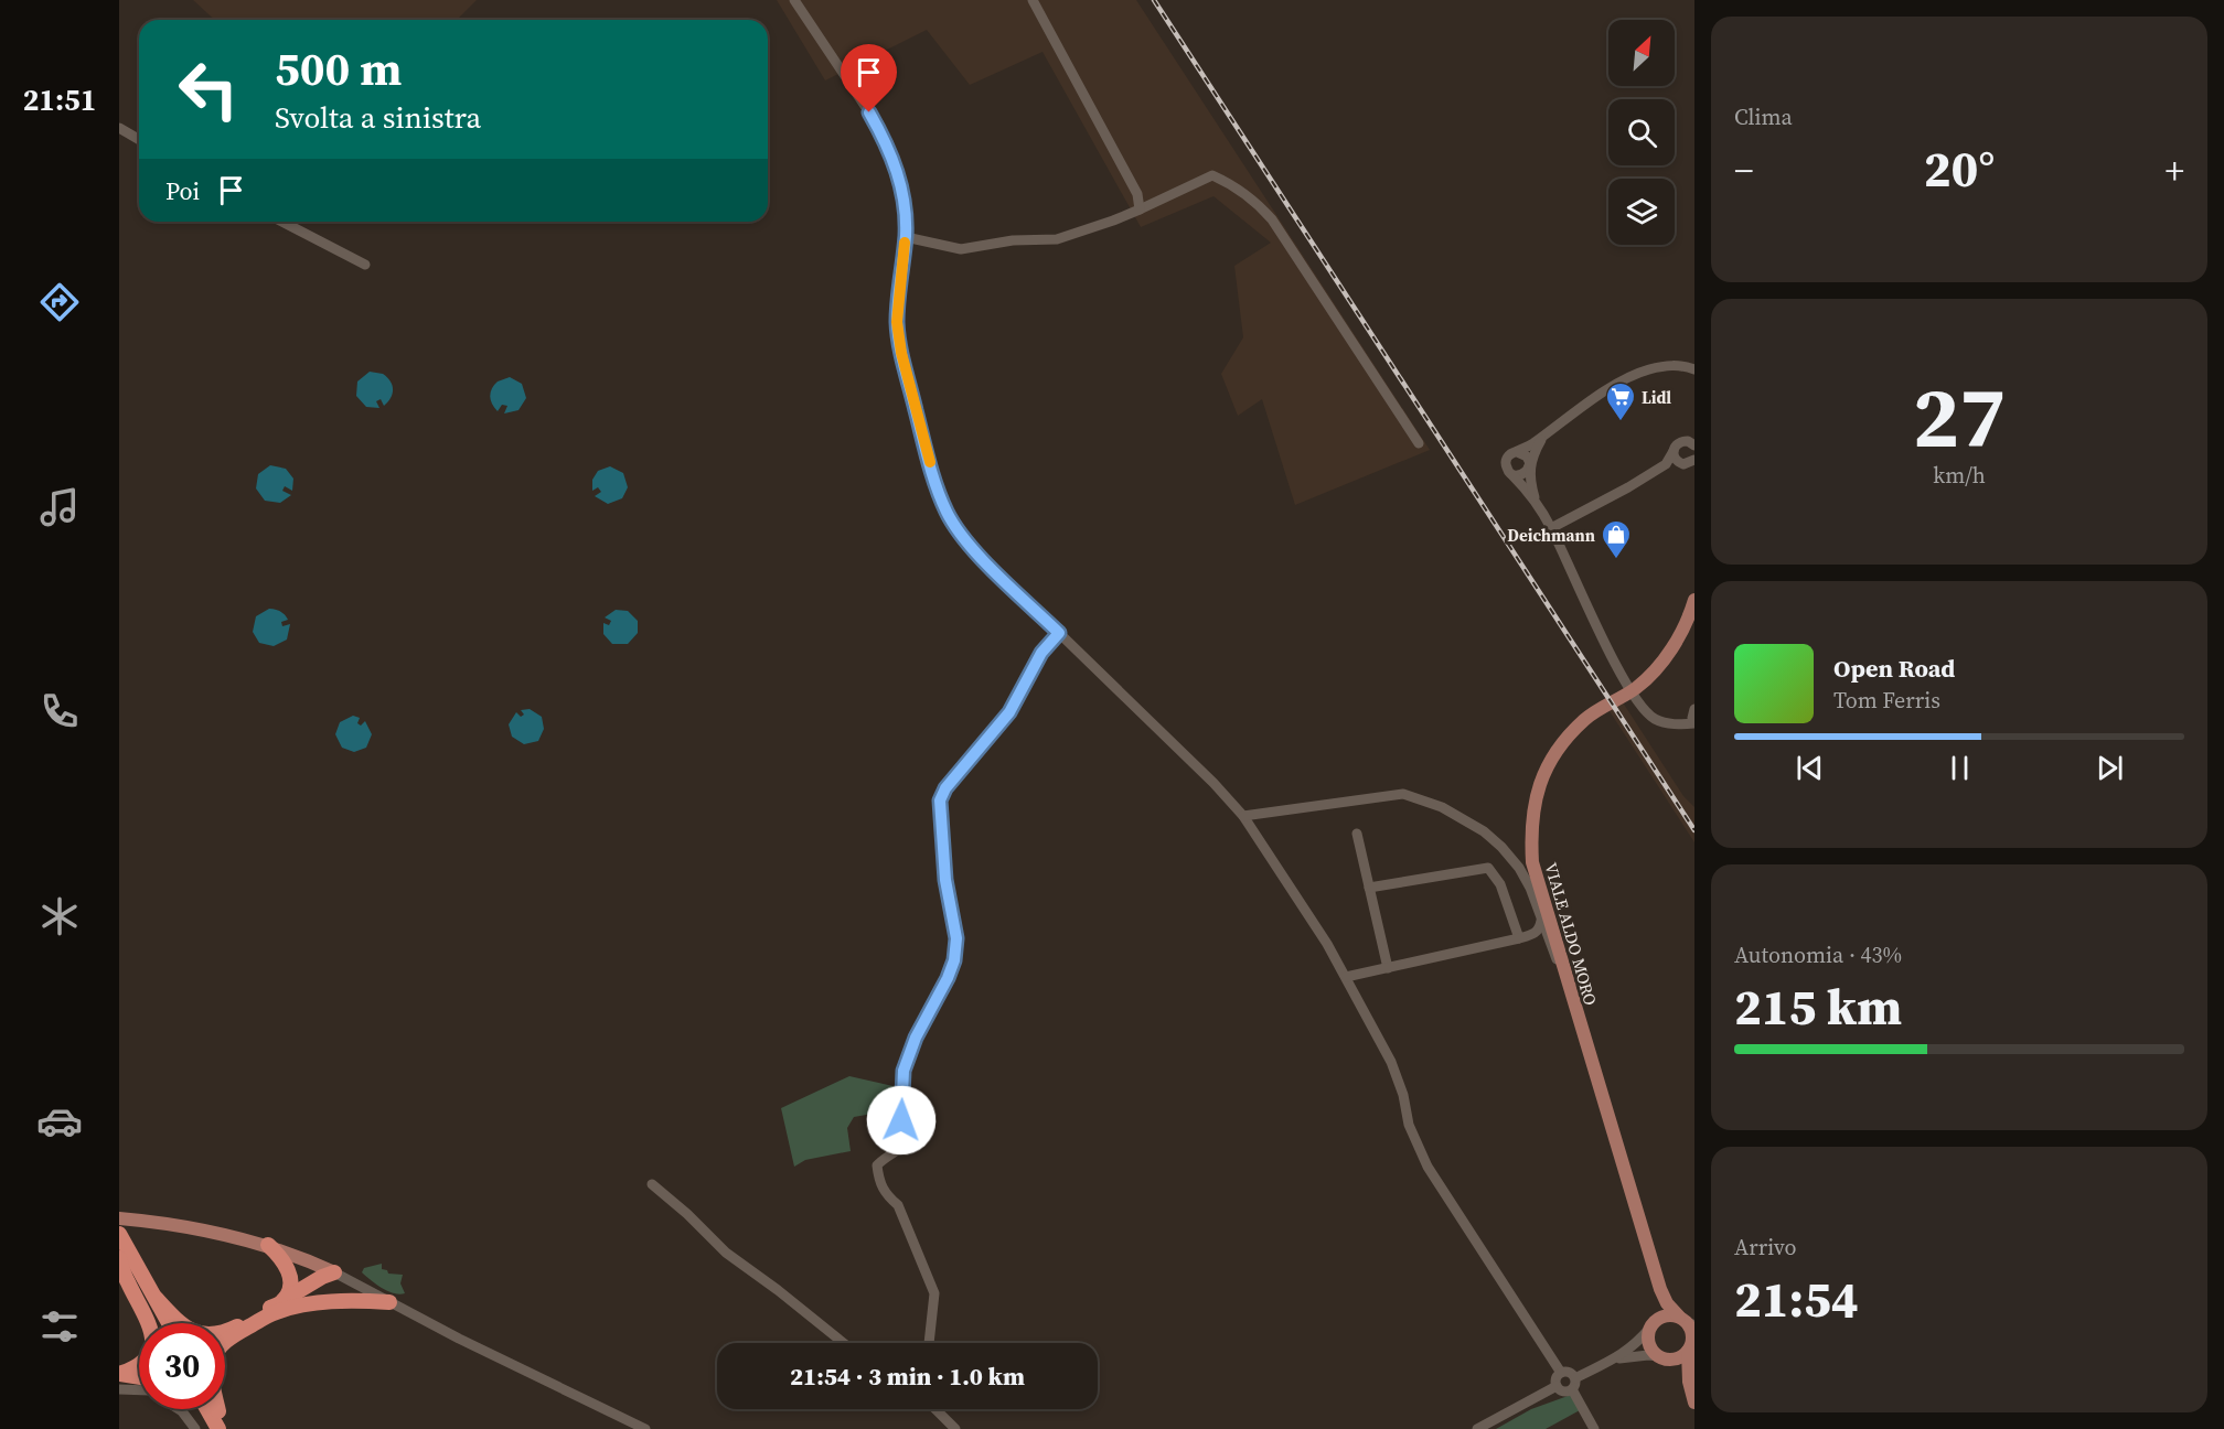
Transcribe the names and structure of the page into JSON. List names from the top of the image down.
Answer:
{
  "streets": {
    "main road": ["VIALE ALDO MORO"]
  },
  "places": {
    "supermarket": ["Lidl"],
    "shop": ["Deichmann"]
  },
  "north": "top right",
  "page": {
    "tabs": "21:51",
    "tile": [
      "Clima",
      ["27", "km/h"],
      ["Autonomia · 43%", "215 km"],
      ["Arrivo", "21:54"]
    ],
    "turn": ["500 m", "Svolta a sinistra"],
    "heat": ["−", "20°", "+"],
    "then": "Poi",
    "song": ["Open Road", "Tom Ferris"],
    "limit": "30",
    "trip": "21:54 · 3 min · 1.0 km"
  }
}
